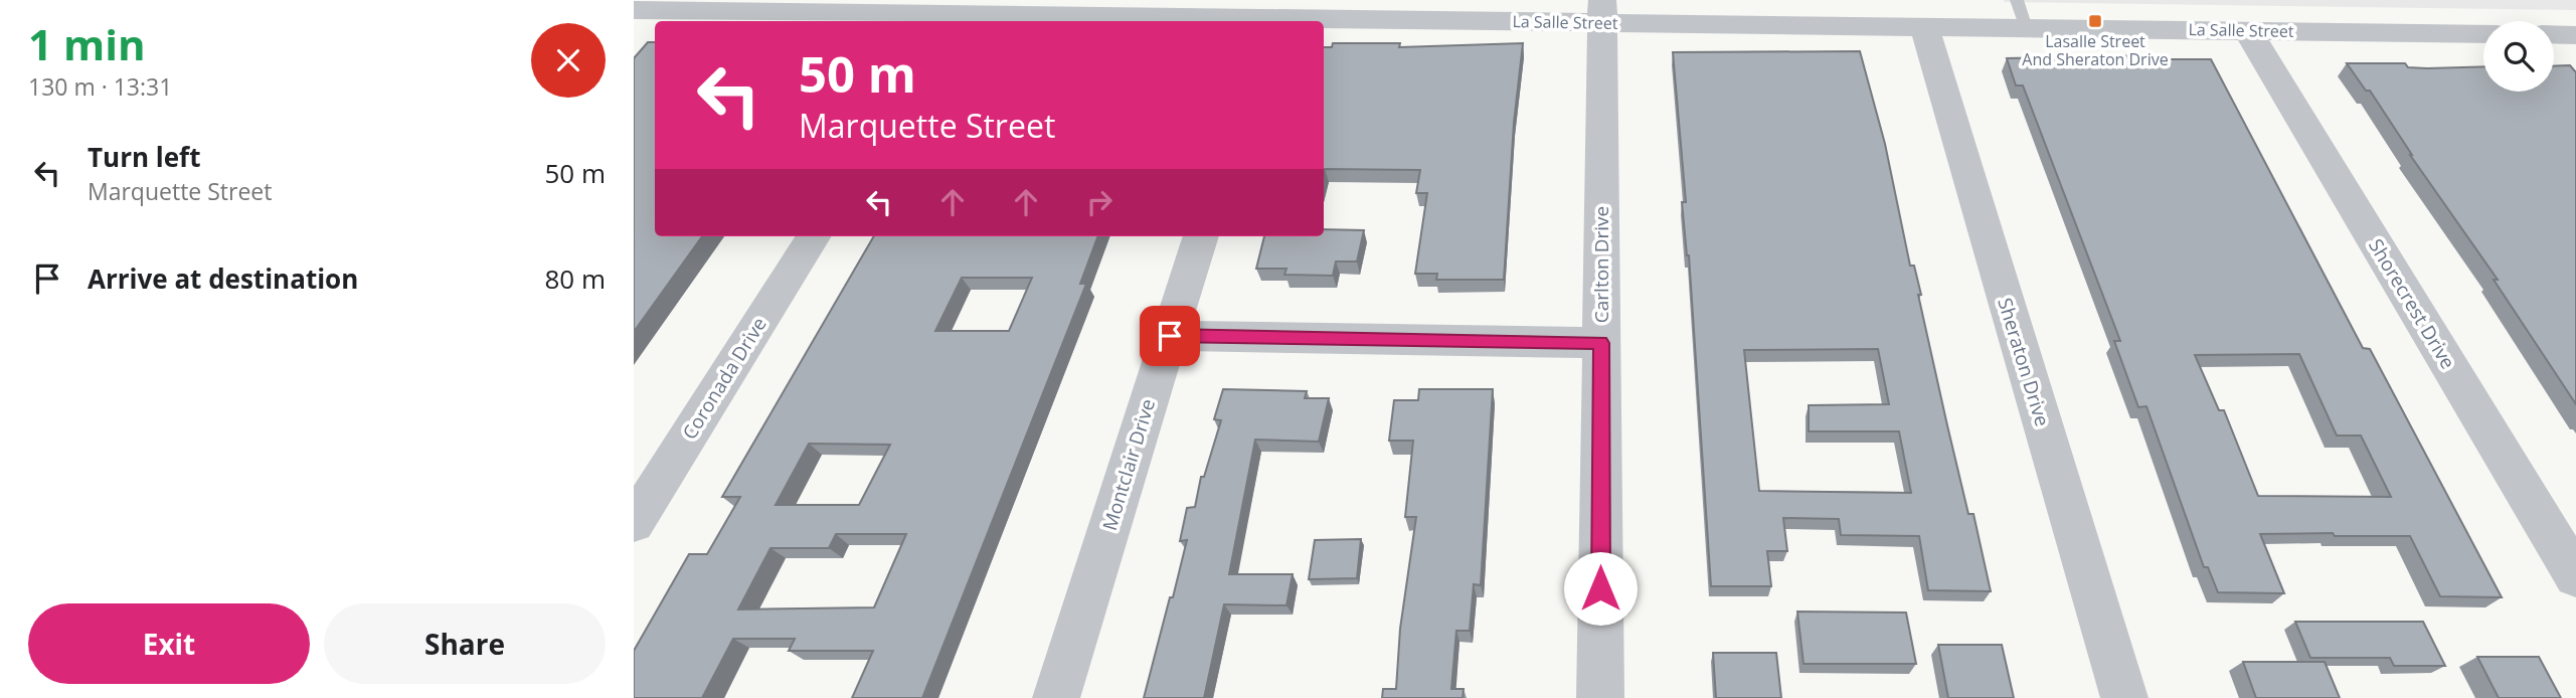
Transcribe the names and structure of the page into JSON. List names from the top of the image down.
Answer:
{
  "streets": {
    "street": [
      "La Salle Street",
      "Carlton Drive",
      "Shorecrest Drive",
      "Sheraton Drive",
      "Coronada Drive",
      "Montclair Drive"
    ]
  },
  "crossings": [
    ["La Salle Street", "Carlton Drive"],
    ["La Salle Street", "Shorecrest Drive"],
    ["La Salle Street", "Sheraton Drive"]
  ],
  "places": {
    "transit": ["Lasalle Street And Sheraton Drive"]
  },
  "page": {
    "heading": ["1 min", "130 m · 13:31"],
    "turn": ["50 m", "Marquette Street"],
    "list": [
      {
        "name": "Turn left",
        "note": "Marquette Street",
        "value": "50 m"
      },
      {
        "name": "Arrive at destination",
        "value": "80 m"
      }
    ],
    "buttons": ["Exit", "Share"]
  }
}
